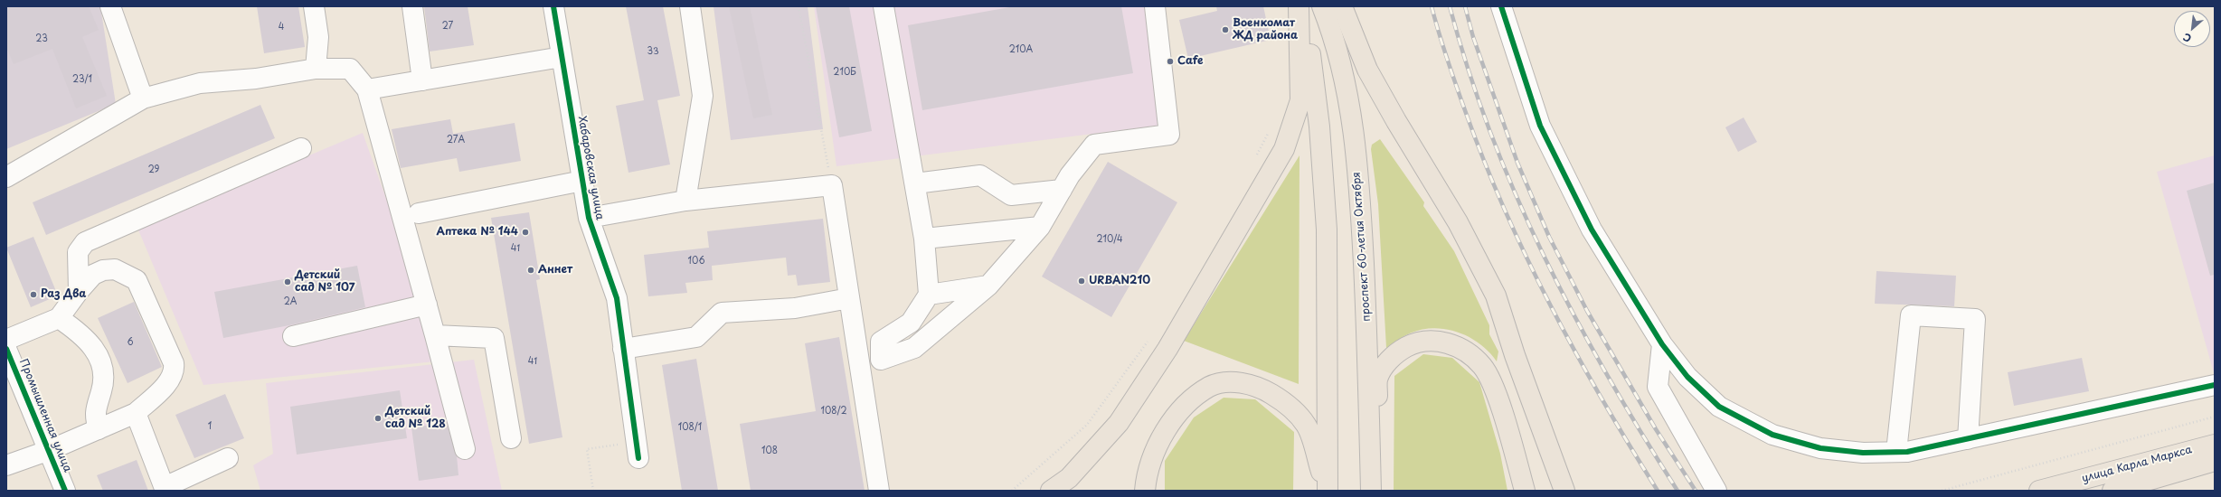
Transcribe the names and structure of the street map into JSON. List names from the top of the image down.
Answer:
{
  "streets": {
    "main road": ["проспект 60-летия Октября", "улица Карла Маркса"],
    "street": ["Хабаровская улица", "Промышленная улица"]
  },
  "places": [
    "Военкомат ЖД района",
    "Cafe",
    "Аптека № 144",
    "Аннет",
    "URBAN210",
    "Детский сад № 107",
    "Раз Два",
    "Детский сад № 128"
  ],
  "house_numbers": [
    "27",
    "4",
    "23",
    "210А",
    "33",
    "210Б",
    "23/1",
    "27А",
    "29",
    "210/4",
    "41",
    "106",
    "2А",
    "6",
    "41",
    "108/2",
    "1",
    "108/1",
    "108"
  ],
  "north": "bottom left"
}
